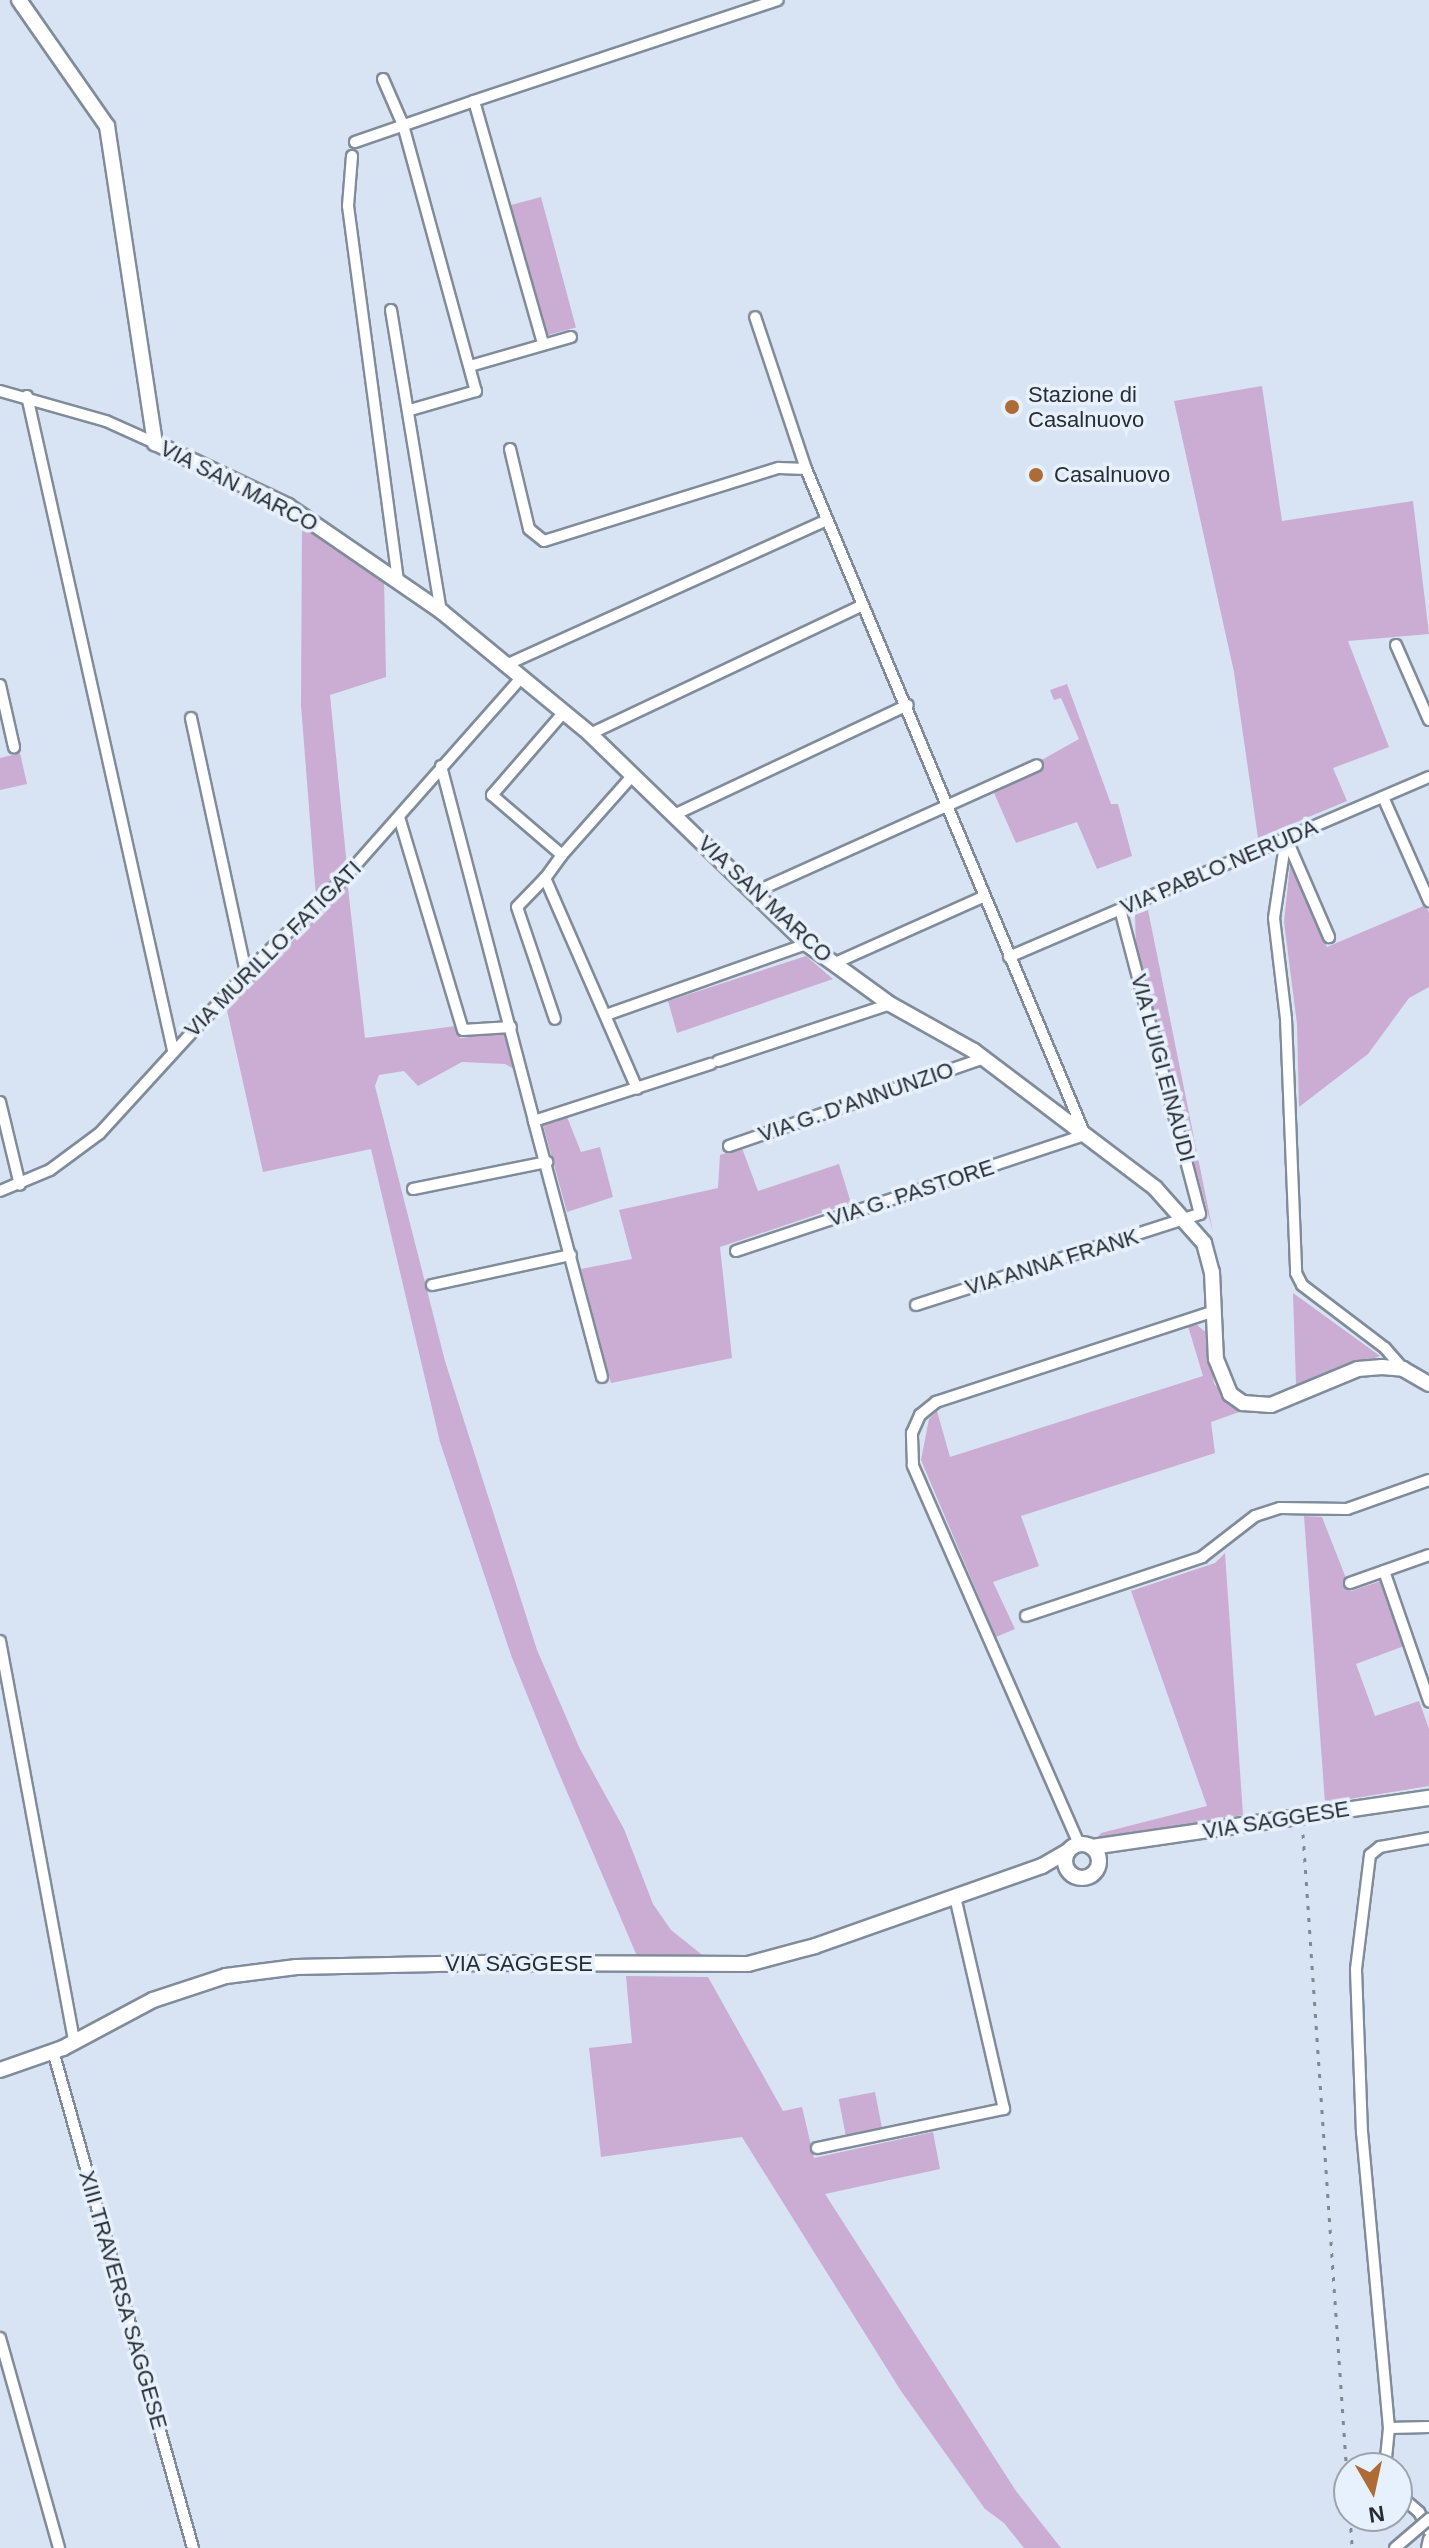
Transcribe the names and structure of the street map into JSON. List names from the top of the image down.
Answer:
{
  "streets": {
    "main road": ["VIA SAN MARCO", "VIA SAGGESE"],
    "street": [
      "VIA PABLO NERUDA",
      "VIA MURILLO FATIGATI",
      "VIA LUIGI EINAUDI",
      "VIA G. D'ANNUNZIO",
      "VIA G. PASTORE",
      "VIA ANNA FRANK",
      "XIII TRAVERSA SAGGESE"
    ]
  },
  "crossings": [
    ["VIA SAN MARCO", "VIA MURILLO FATIGATI"],
    ["VIA SAN MARCO", "VIA LUIGI EINAUDI"],
    ["VIA SAN MARCO", "VIA G. D'ANNUNZIO"],
    ["VIA SAN MARCO", "VIA G. PASTORE"],
    ["VIA SAN MARCO", "VIA ANNA FRANK"],
    ["VIA PABLO NERUDA", "VIA LUIGI EINAUDI"],
    ["VIA LUIGI EINAUDI", "VIA ANNA FRANK"],
    ["VIA SAGGESE", "XIII TRAVERSA SAGGESE"]
  ],
  "places": ["Stazione di Casalnuovo", "Casalnuovo"],
  "north": "bottom"
}
